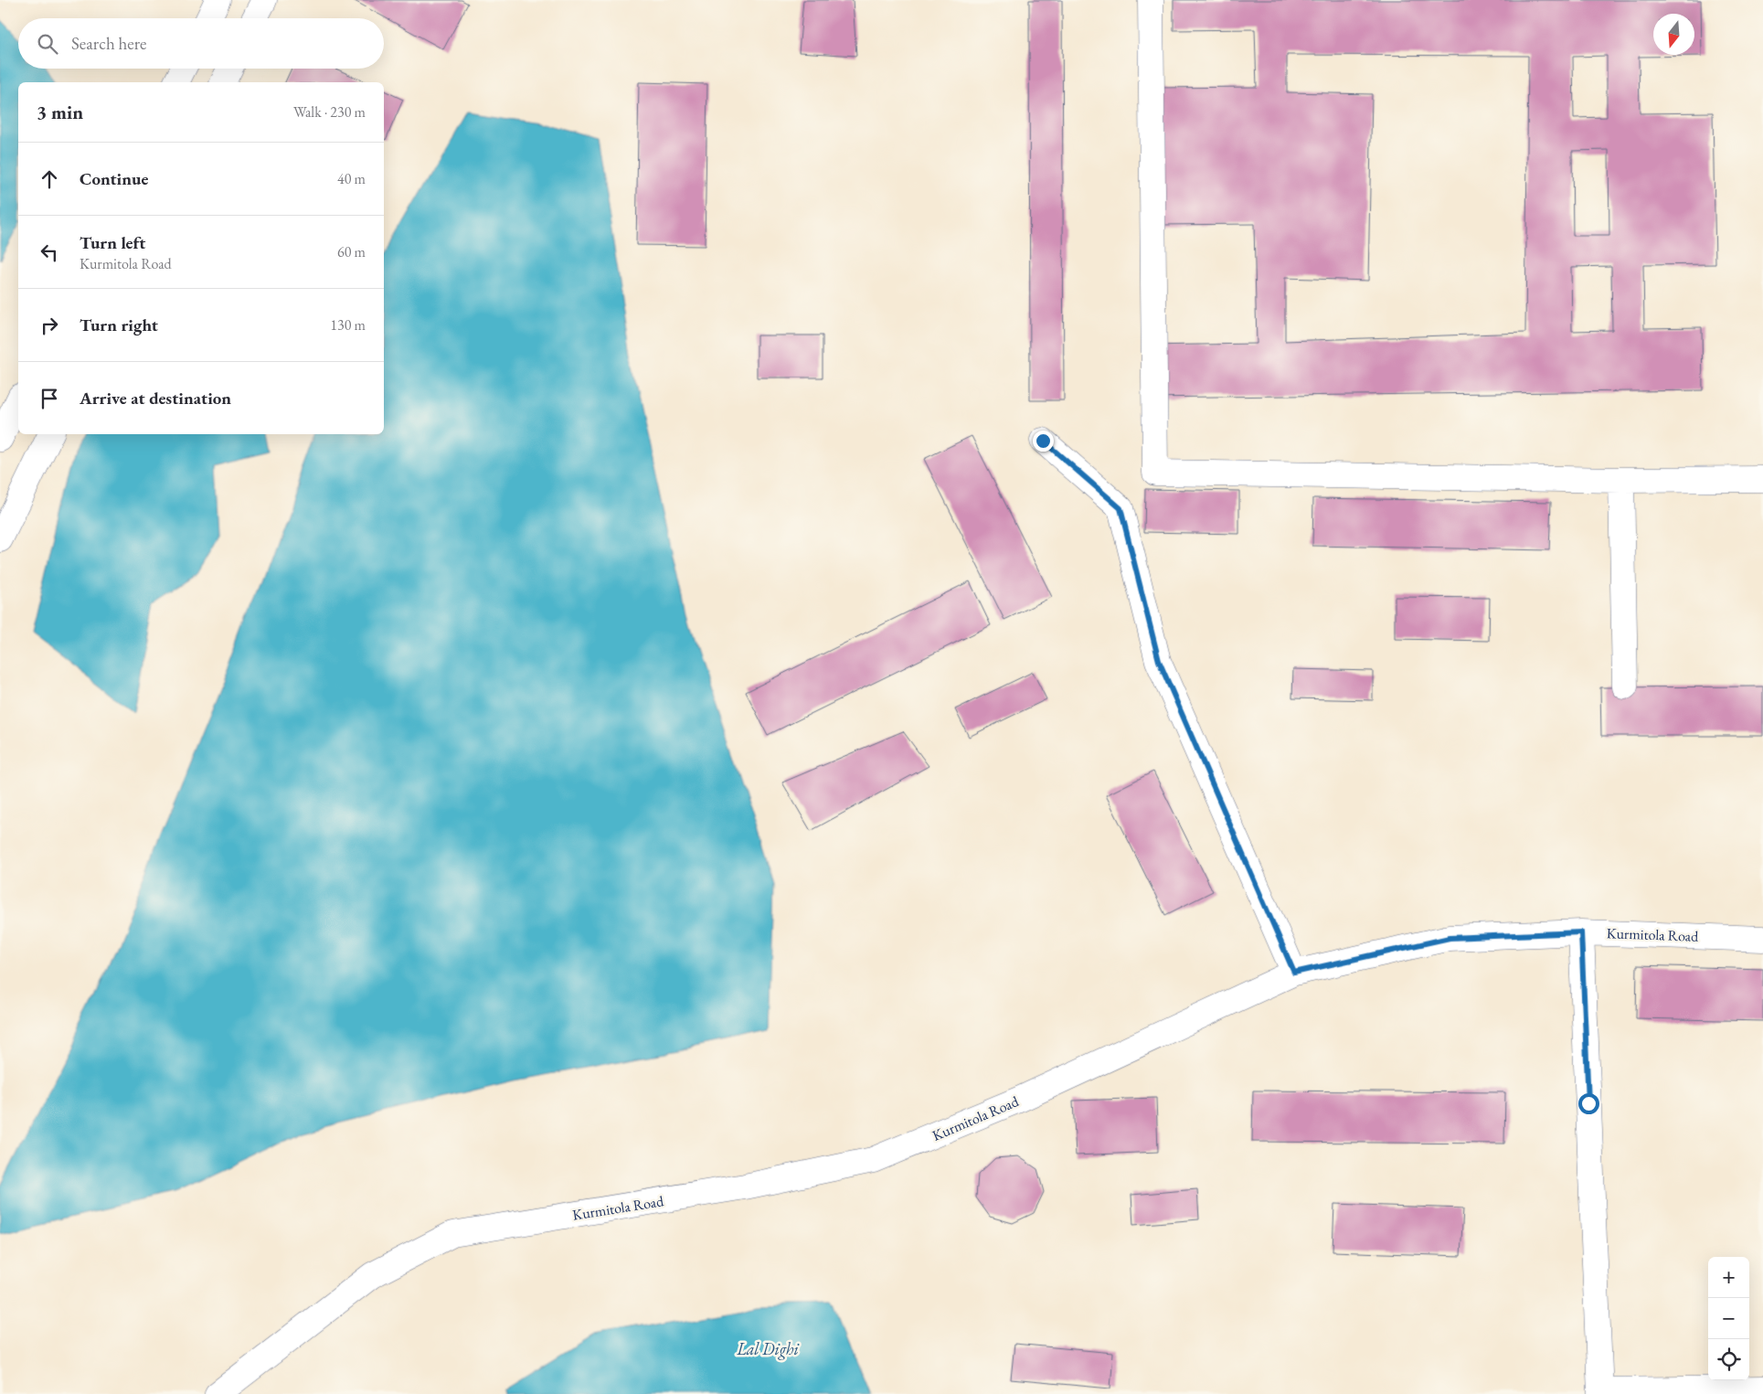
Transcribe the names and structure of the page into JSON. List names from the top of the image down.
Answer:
{
  "streets": {
    "street": ["Kurmitola Road"]
  },
  "water": ["Lal Dighi"],
  "north": "bottom",
  "page": {
    "search": "Search here",
    "heading": ["3 min", "Walk · 230 m"],
    "list": [
      ["Continue", "40 m"],
      ["Turn left", "Kurmitola Road", "60 m"],
      ["Turn right", "130 m"],
      "Arrive at destination"
    ],
    "map_buttons": ["+", "−"]
  }
}
